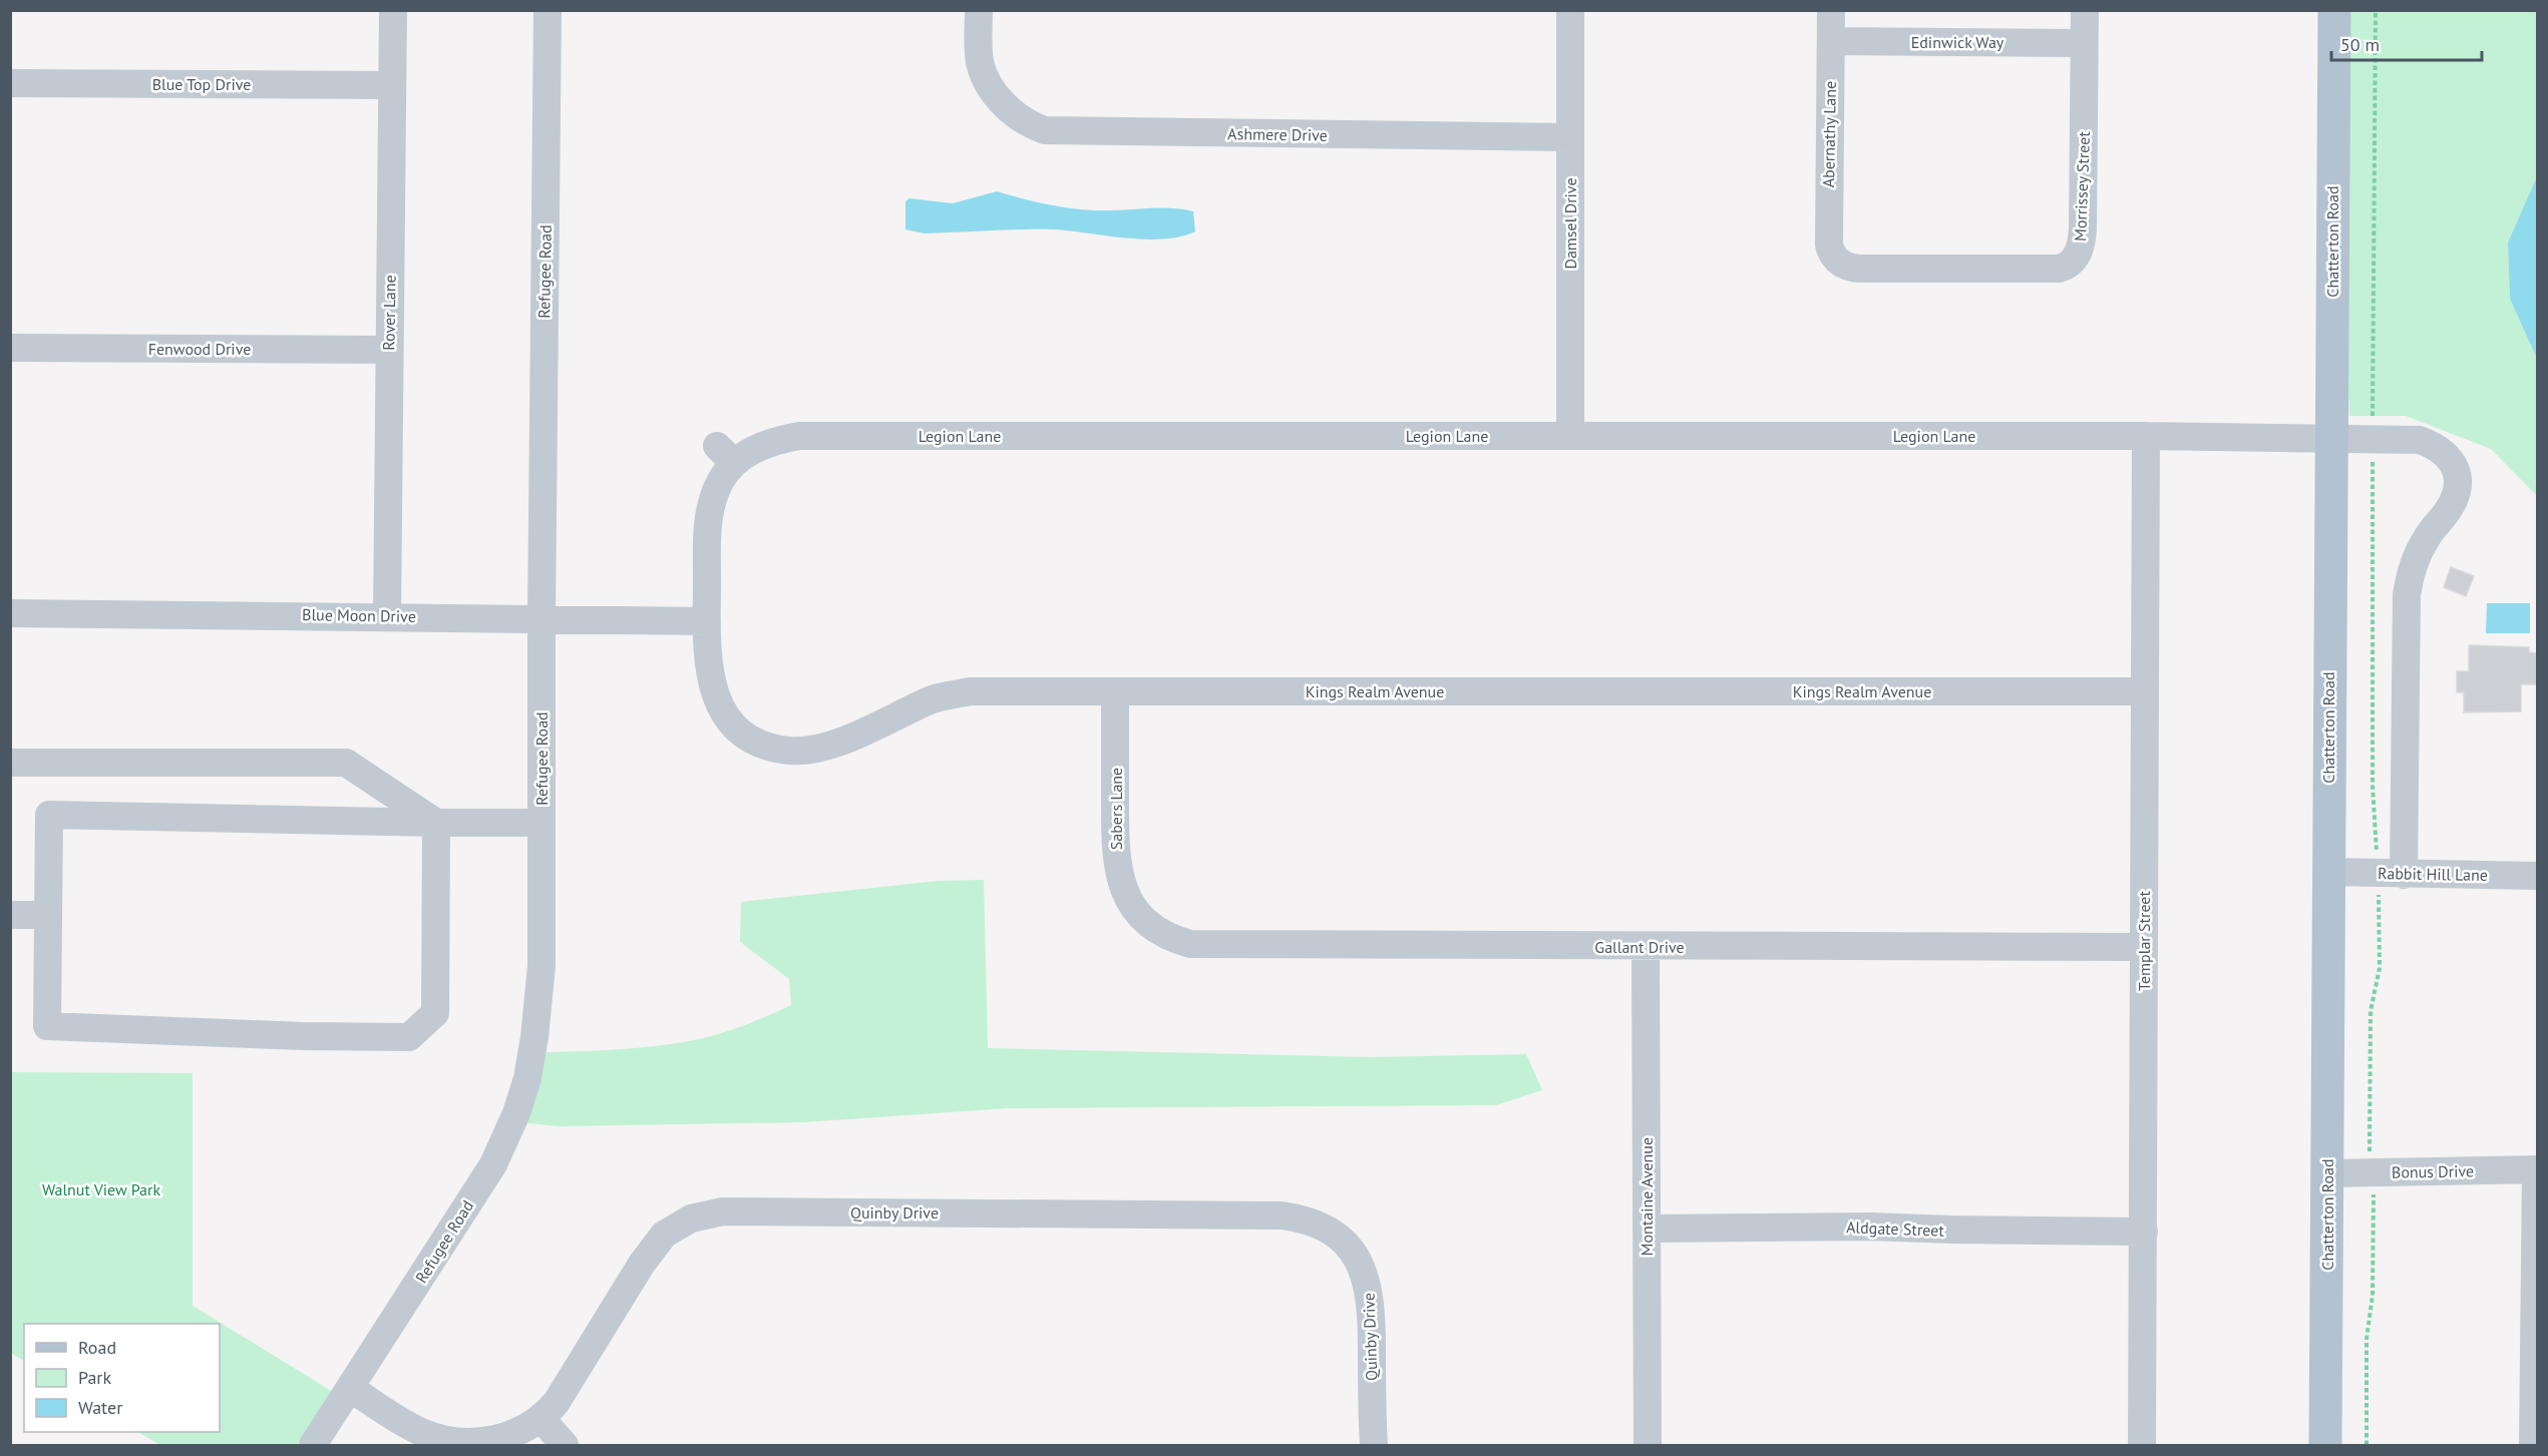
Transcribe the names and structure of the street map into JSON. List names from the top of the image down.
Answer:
{
  "streets": {
    "main road": ["Chatterton Road"],
    "street": [
      "Edinwick Way",
      "Blue Top Drive",
      "Ashmere Drive",
      "Abernathy Lane",
      "Morrissey Street",
      "Damsel Drive",
      "Refugee Road",
      "Rover Lane",
      "Fenwood Drive",
      "Legion Lane",
      "Blue Moon Drive",
      "Kings Realm Avenue",
      "Sabers Lane",
      "Rabbit Hill Lane",
      "Templar Street",
      "Gallant Drive",
      "Bonus Drive",
      "Montaine Avenue",
      "Quinby Drive",
      "Aldgate Street"
    ]
  },
  "crossings": [
    ["Edinwick Way", "Abernathy Lane"],
    ["Edinwick Way", "Morrissey Street"],
    ["Blue Top Drive", "Rover Lane"],
    ["Ashmere Drive", "Damsel Drive"],
    ["Abernathy Lane", "Morrissey Street"],
    ["Damsel Drive", "Legion Lane"],
    ["Chatterton Road", "Legion Lane"],
    ["Chatterton Road", "Rabbit Hill Lane"],
    ["Chatterton Road", "Bonus Drive"],
    ["Refugee Road", "Blue Moon Drive"],
    ["Refugee Road", "Quinby Drive"],
    ["Rover Lane", "Fenwood Drive"],
    ["Rover Lane", "Blue Moon Drive"],
    ["Legion Lane", "Blue Moon Drive"],
    ["Legion Lane", "Kings Realm Avenue"],
    ["Legion Lane", "Rabbit Hill Lane"],
    ["Legion Lane", "Templar Street"],
    ["Blue Moon Drive", "Kings Realm Avenue"],
    ["Kings Realm Avenue", "Sabers Lane"],
    ["Kings Realm Avenue", "Templar Street"],
    ["Sabers Lane", "Gallant Drive"],
    ["Templar Street", "Gallant Drive"],
    ["Templar Street", "Aldgate Street"],
    ["Gallant Drive", "Montaine Avenue"],
    ["Montaine Avenue", "Aldgate Street"]
  ],
  "parks": ["Walnut View Park"],
  "legend": ["Road", "Park", "Water"],
  "scale_bar": "50 m"
}
